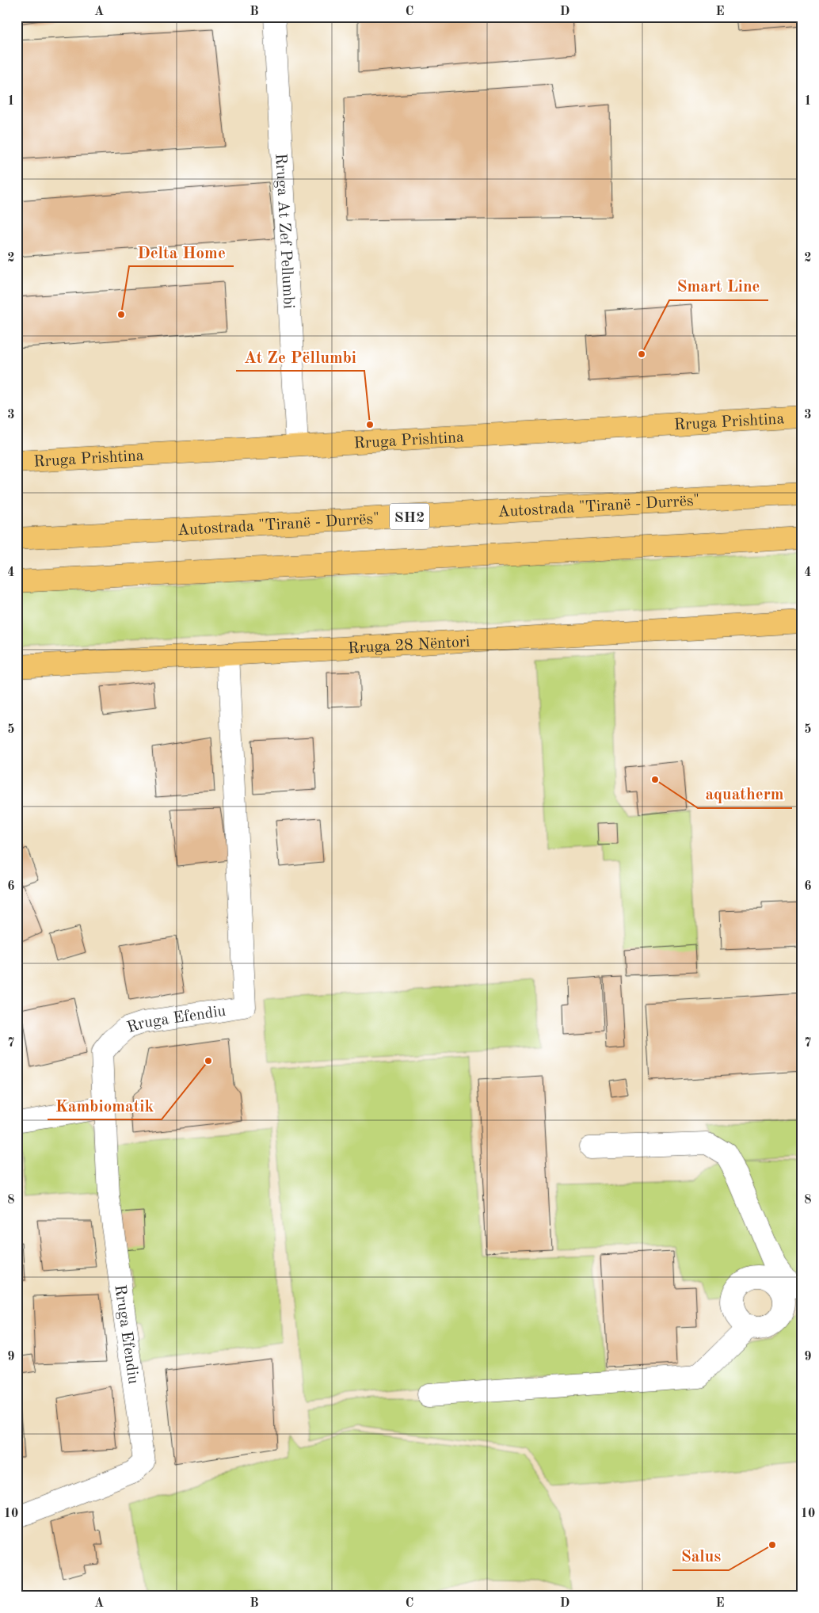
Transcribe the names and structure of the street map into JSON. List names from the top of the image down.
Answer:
{
  "streets": {
    "main road": [
      "Rruga Prishtina",
      "Autostrada \"Tiranë - Durrës\"",
      "SH2",
      "Rruga 28 Nëntori"
    ],
    "street": ["Rruga At Zef Pellumbi", "Rruga Efendiu"]
  },
  "crossings": [
    ["Rruga At Zef Pellumbi", "Rruga Prishtina"],
    ["Rruga 28 Nëntori", "Rruga Efendiu"]
  ],
  "places": [
    "Delta Home",
    "Smart Line",
    "At Ze Pëllumbi",
    "aquatherm",
    "Kambiomatik",
    "Salus"
  ],
  "grid": {
    "columns": [
      "A",
      "B",
      "C",
      "D",
      "E"
    ],
    "rows": [
      "1",
      "2",
      "3",
      "4",
      "5",
      "6",
      "7",
      "8",
      "9",
      "10"
    ]
  }
}
